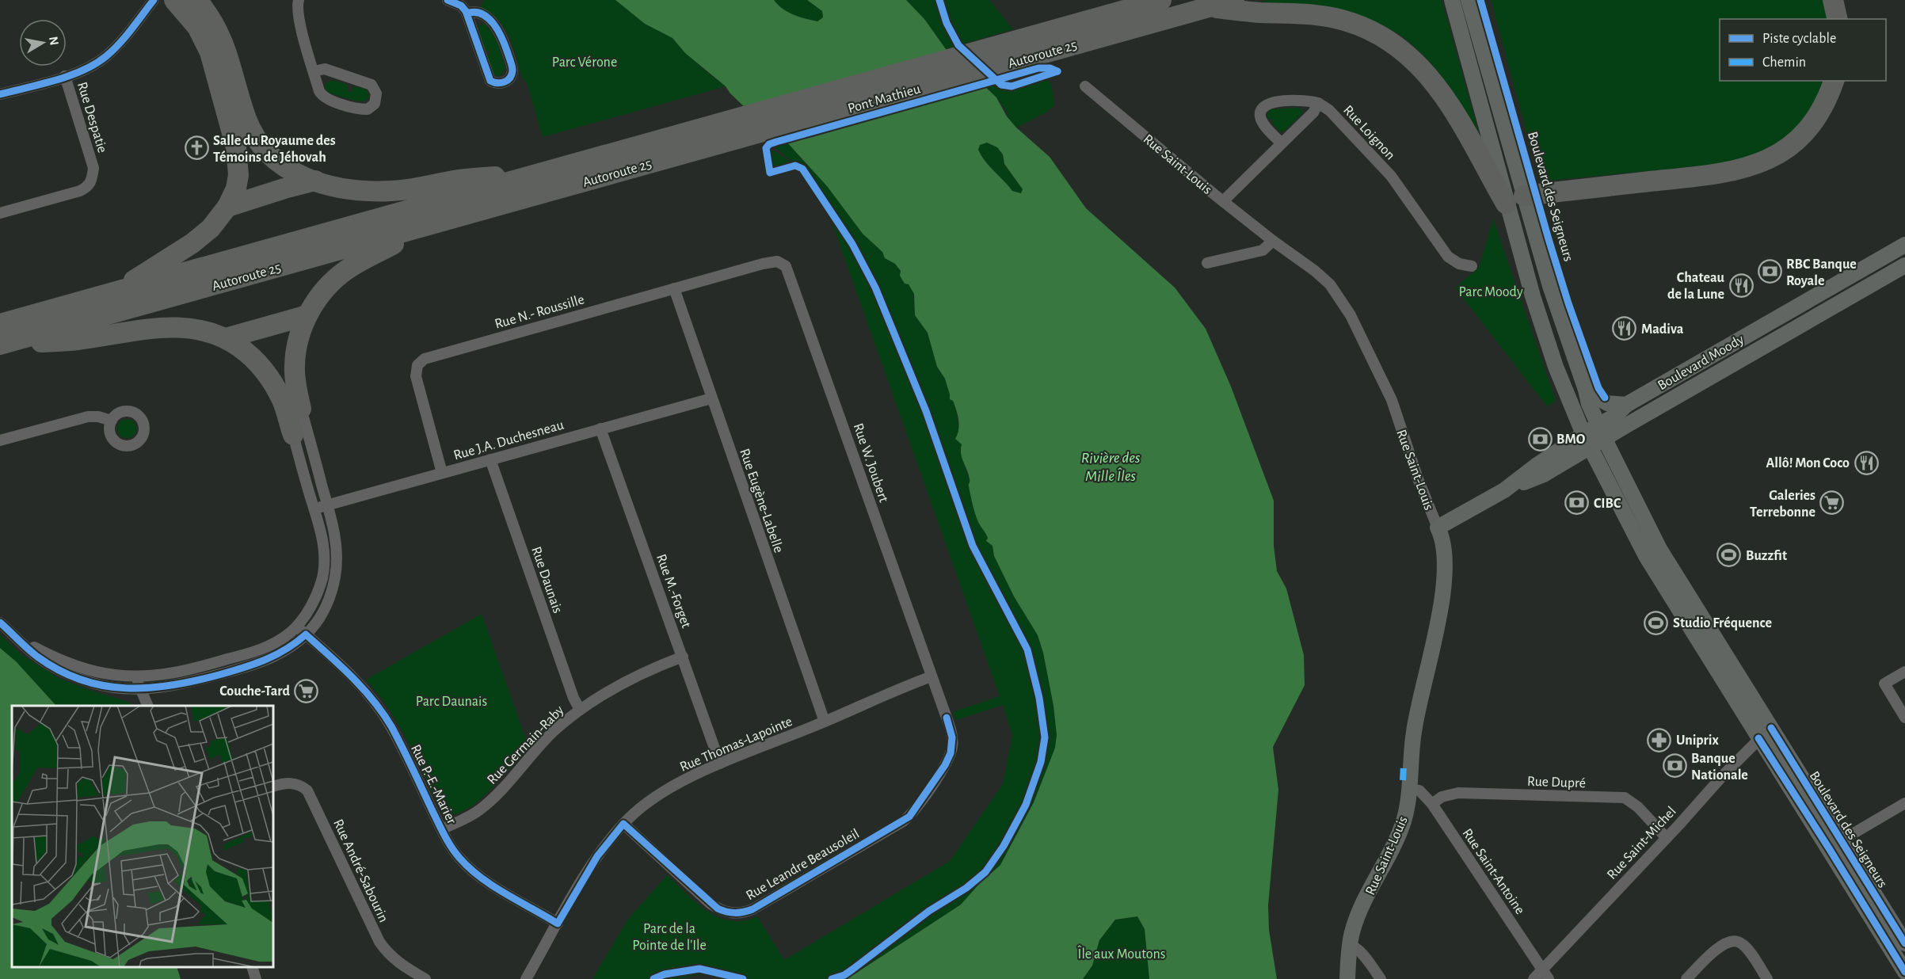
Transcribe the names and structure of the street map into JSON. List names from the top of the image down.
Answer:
{
  "streets": {
    "highway": ["Autoroute 25"],
    "main road": ["Rue Saint-Louis", "Boulevard des Seigneurs", "Boulevard Moody"],
    "street": [
      "Rue Despatie",
      "Rue Loignon",
      "Rue N.- Roussille",
      "Rue J.A. Duchesneau",
      "Rue W. Joubert",
      "Rue Eugène-Labelle",
      "Rue Daunais",
      "Rue M.-Forget",
      "Rue Thomas-Lapointe",
      "Rue Germain-Raby",
      "Rue Dupré",
      "Rue P.-E.-Marier",
      "Rue Saint-Michel",
      "Rue Leandre Beausoleil",
      "Rue André-Sabourin",
      "Rue Saint-Antoine"
    ],
    "cycle path": ["Pont Mathieu"]
  },
  "crossings": [
    ["Rue Saint-Louis", "Boulevard Moody"],
    ["Rue Saint-Louis", "Rue Saint-Antoine"],
    ["Boulevard des Seigneurs", "Boulevard Moody"],
    ["Boulevard des Seigneurs", "Rue Saint-Michel"],
    ["Rue N.- Roussille", "Rue J.A. Duchesneau"],
    ["Rue N.- Roussille", "Rue W. Joubert"],
    ["Rue N.- Roussille", "Rue Eugène-Labelle"],
    ["Rue J.A. Duchesneau", "Rue Eugène-Labelle"],
    ["Rue J.A. Duchesneau", "Rue Daunais"],
    ["Rue J.A. Duchesneau", "Rue M.-Forget"],
    ["Rue W. Joubert", "Rue Thomas-Lapointe"],
    ["Rue W. Joubert", "Rue Leandre Beausoleil"],
    ["Rue Eugène-Labelle", "Rue Thomas-Lapointe"],
    ["Rue Daunais", "Rue Germain-Raby"],
    ["Rue M.-Forget", "Rue Thomas-Lapointe"],
    ["Rue M.-Forget", "Rue Germain-Raby"],
    ["Rue Thomas-Lapointe", "Rue P.-E.-Marier"],
    ["Rue Thomas-Lapointe", "Rue Leandre Beausoleil"],
    ["Rue Germain-Raby", "Rue P.-E.-Marier"],
    ["Rue Dupré", "Rue Saint-Michel"],
    ["Rue Dupré", "Rue Saint-Antoine"],
    ["Rue Saint-Michel", "Rue Saint-Antoine"]
  ],
  "water": ["Rivière des Mille Îles"],
  "parks": [
    "Parc Vérone",
    "Parc Moody",
    "Parc Daunais",
    "Parc de la Pointe de l'Ile",
    "Île aux Moutons"
  ],
  "places": {
    "church": ["Salle du Royaume des Témoins de Jéhovah"],
    "bank": [
      "RBC Banque Royale",
      "BMO",
      "CIBC",
      "Banque Nationale"
    ],
    "restaurant": ["Chateau de la Lune", "Madiva", "Allô! Mon Coco"],
    "supermarket": ["Galeries Terrebonne", "Couche-Tard"],
    "sports": ["Buzzfit", "Studio Fréquence"],
    "pharmacy": ["Uniprix"]
  },
  "legend": ["Piste cyclable", "Chemin"],
  "north": "right"
}
